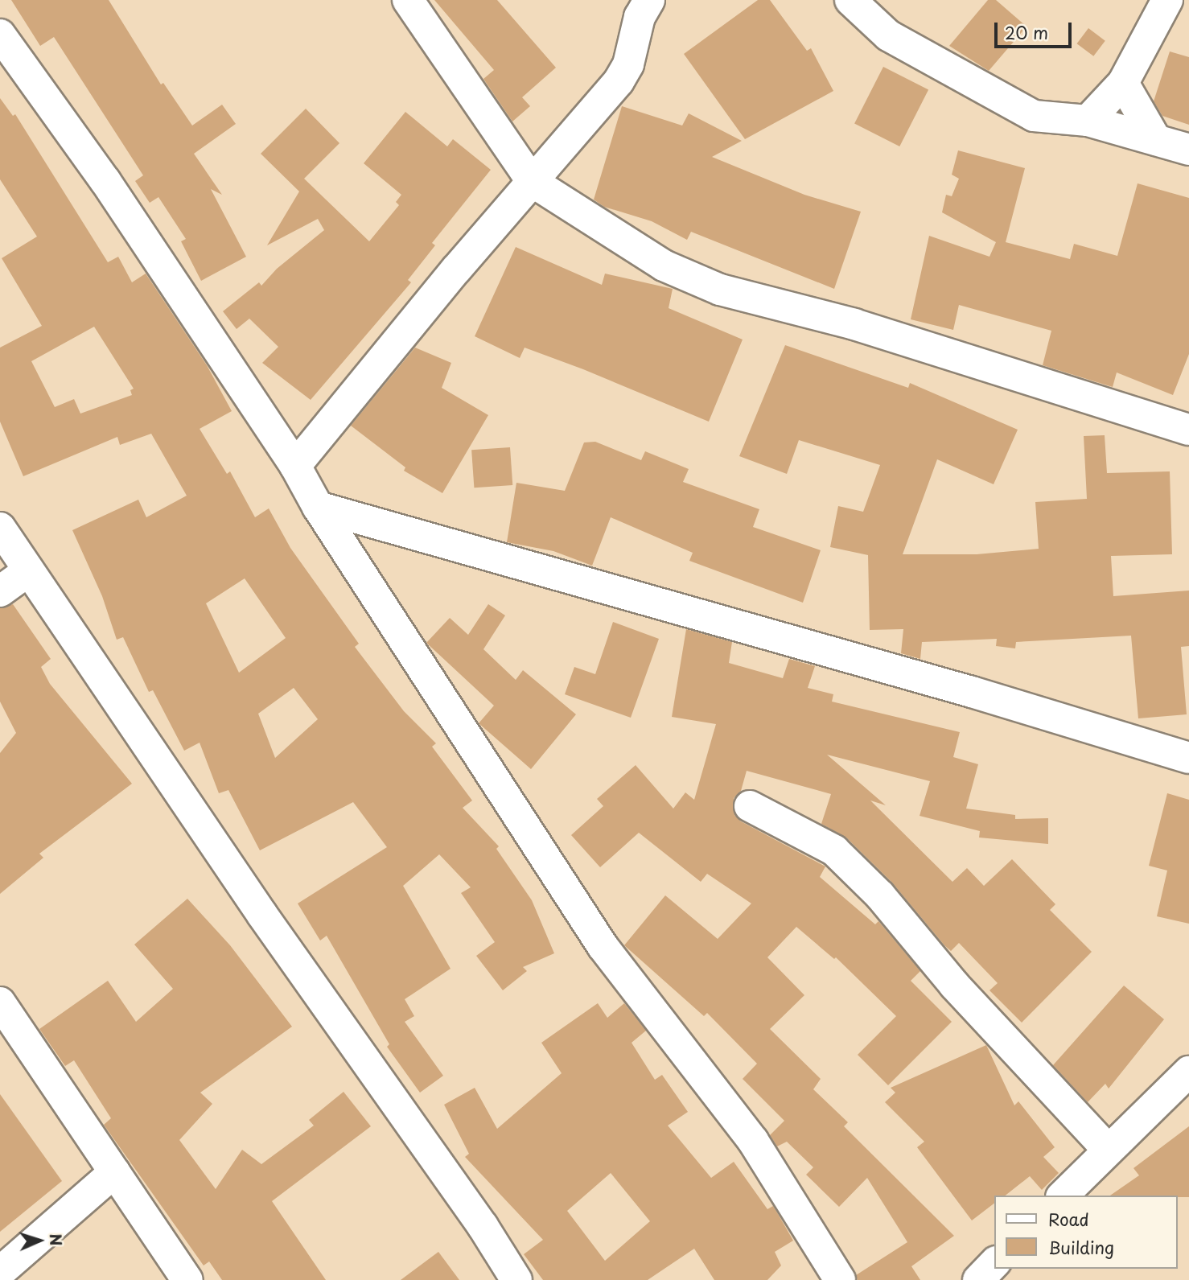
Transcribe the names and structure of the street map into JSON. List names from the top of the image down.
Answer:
{
  "legend": ["Road", "Building"],
  "scale_bar": "20 m",
  "north": "right"
}
